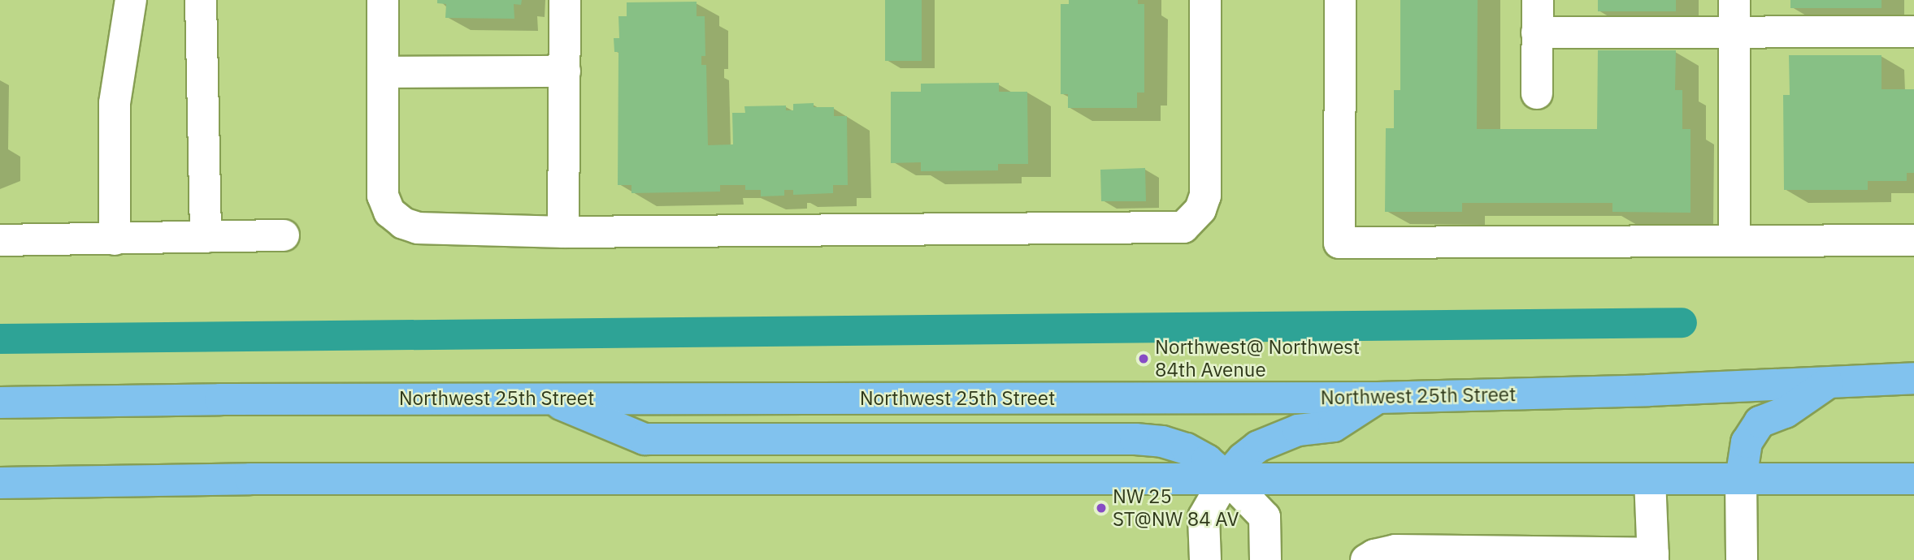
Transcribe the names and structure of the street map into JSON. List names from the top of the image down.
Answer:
{
  "streets": {
    "main road": ["Northwest 25th Street"]
  },
  "places": ["Northwest@ Northwest 84th Avenue", "NW 25 ST@NW 84 AV"]
}
